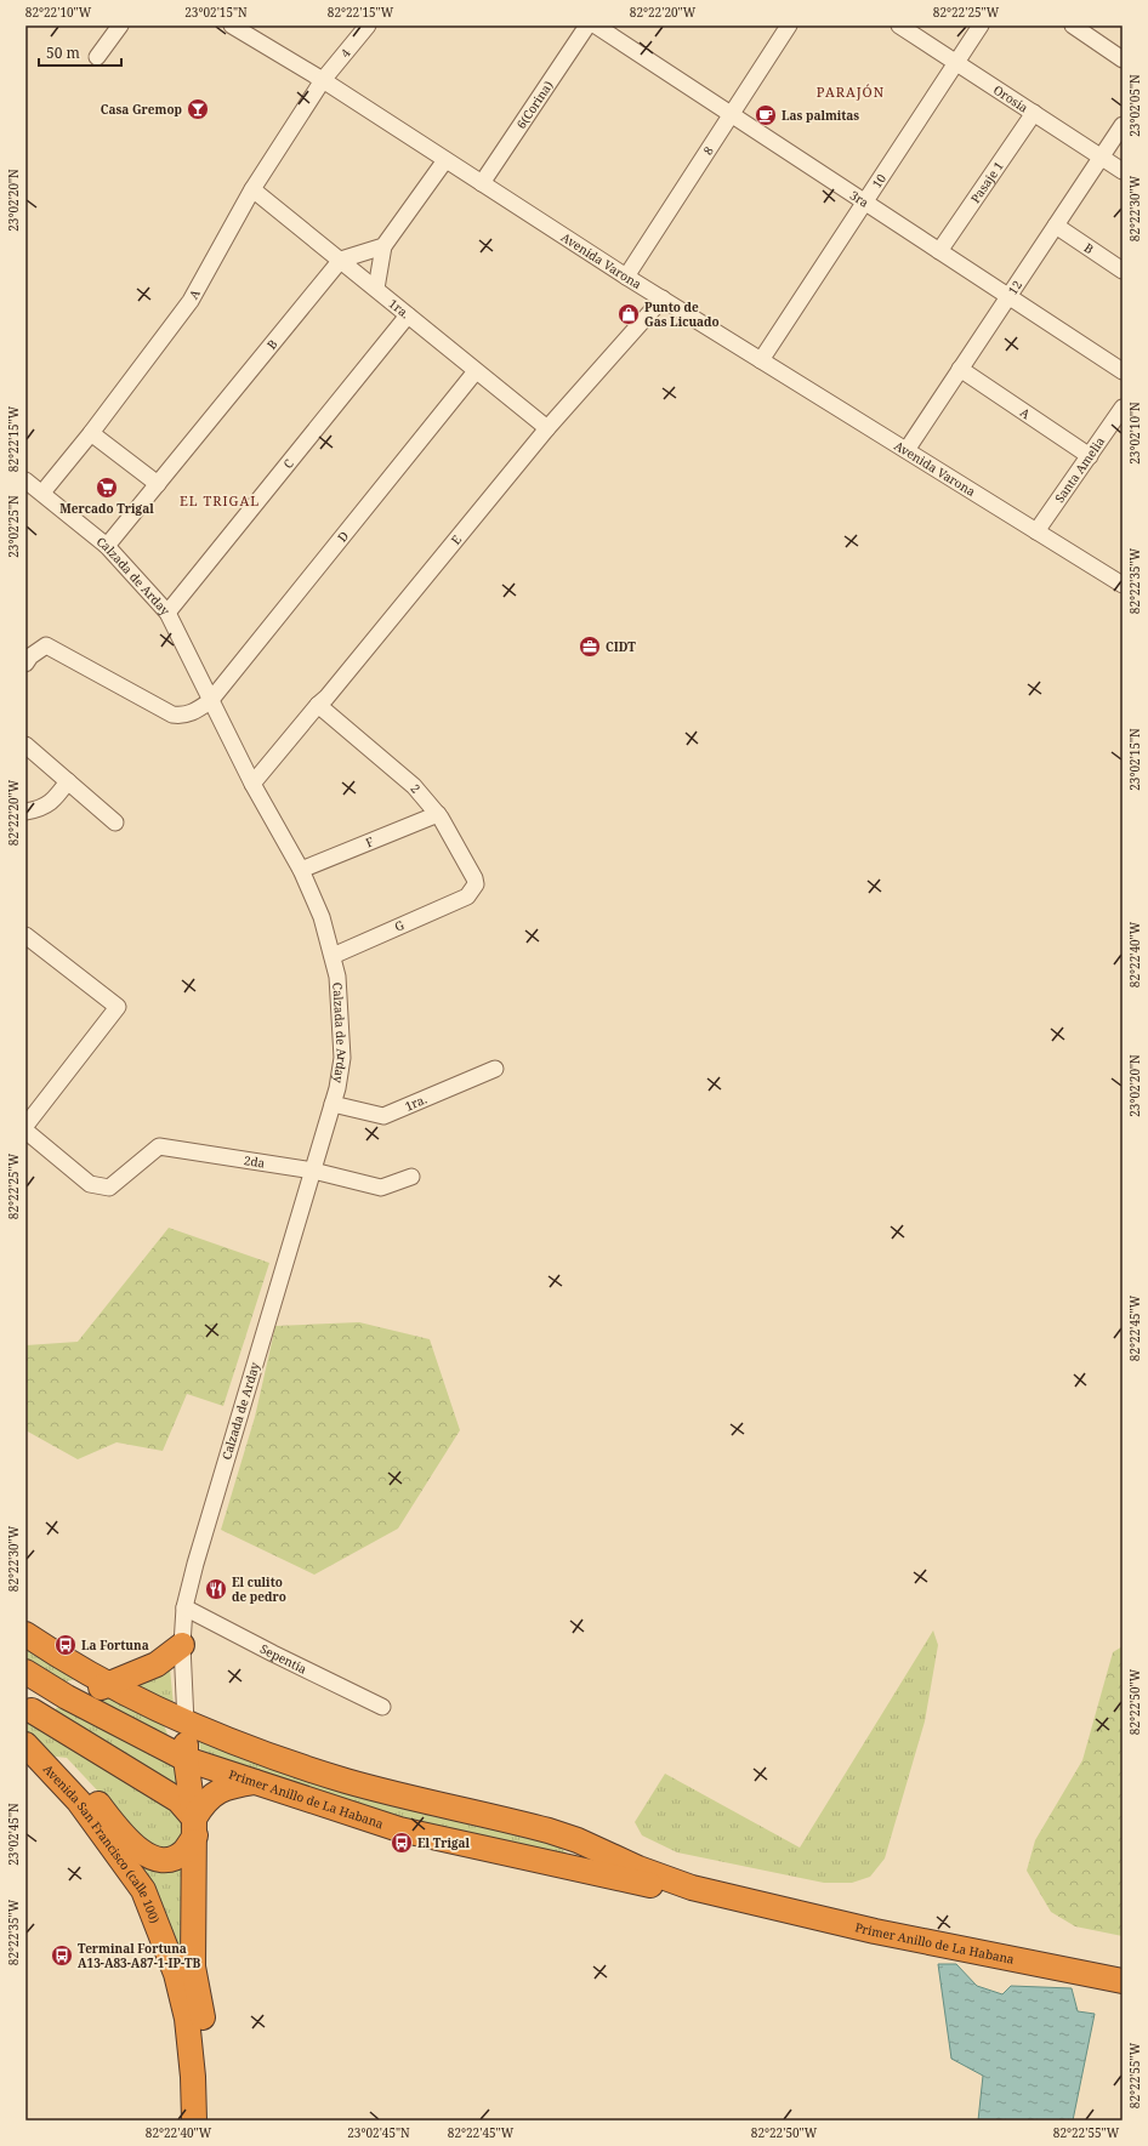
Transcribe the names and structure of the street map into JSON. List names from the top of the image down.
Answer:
{
  "streets": {
    "highway": ["Primer Anillo de La Habana", "Avenida San Francisco (calle 100)"],
    "street": [
      "4",
      "Orosia",
      "6(Corina)",
      "8",
      "10",
      "Pasaje 1",
      "3ra",
      "B",
      "Avenida Varona",
      "12",
      "A",
      "1ra.",
      "C",
      "Santa Amelia",
      "D",
      "E",
      "Calzada de Arday",
      "2",
      "F",
      "G",
      "2da",
      "Sepentia"
    ]
  },
  "crossings": [
    ["4", "Avenida Varona"],
    ["4", "A"],
    ["Orosia", "10"],
    ["Orosia", "Pasaje 1"],
    ["Orosia", "12"],
    ["6(Corina)", "Avenida Varona"],
    ["8", "3ra"],
    ["8", "Avenida Varona"],
    ["10", "3ra"],
    ["10", "Avenida Varona"],
    ["Pasaje 1", "3ra"],
    ["3ra", "12"],
    ["B", "12"],
    ["B", "1ra."],
    ["B", "Calzada de Arday"],
    ["Avenida Varona", "12"],
    ["Avenida Varona", "A"],
    ["Avenida Varona", "Santa Amelia"],
    ["Avenida Varona", "E"],
    ["12", "A"],
    ["A", "1ra."],
    ["A", "Santa Amelia"],
    ["A", "Calzada de Arday"],
    ["1ra.", "C"],
    ["1ra.", "D"],
    ["1ra.", "E"],
    ["1ra.", "Calzada de Arday"],
    ["C", "Calzada de Arday"],
    ["D", "Calzada de Arday"],
    ["E", "Calzada de Arday"],
    ["E", "2"],
    ["Calzada de Arday", "F"],
    ["Calzada de Arday", "G"],
    ["Calzada de Arday", "2da"],
    ["Calzada de Arday", "Sepentia"],
    ["Calzada de Arday", "Primer Anillo de La Habana"],
    ["2", "F"],
    ["2", "G"]
  ],
  "districts": ["PARAJÓN", "EL TRIGAL"],
  "places": {
    "bar": ["Casa Gremop"],
    "cafe": ["Las palmitas"],
    "shop": ["Punto de Gas Licuado"],
    "supermarket": ["Mercado Trigal"],
    "office": ["CIDT"],
    "restaurant": ["El culito de pedro"],
    "bus stop": ["La Fortuna", "El Trigal", "Terminal Fortuna A13-A83-A87-1-IP-TB"]
  },
  "scale_bar": "50 m",
  "coordinates": [
    "82°22'10\"W",
    "23°02'15\"N",
    "82°22'15\"W",
    "82°22'20\"W",
    "82°22'25\"W",
    "23°02'05\"N",
    "23°02'20\"N",
    "82°22'30\"W",
    "23°02'10\"N",
    "23°02'25\"N",
    "82°22'35\"W",
    "82°22'40\"W",
    "82°22'45\"W",
    "82°22'50\"W",
    "23°02'45\"N",
    "82°22'55\"W"
  ]
}
